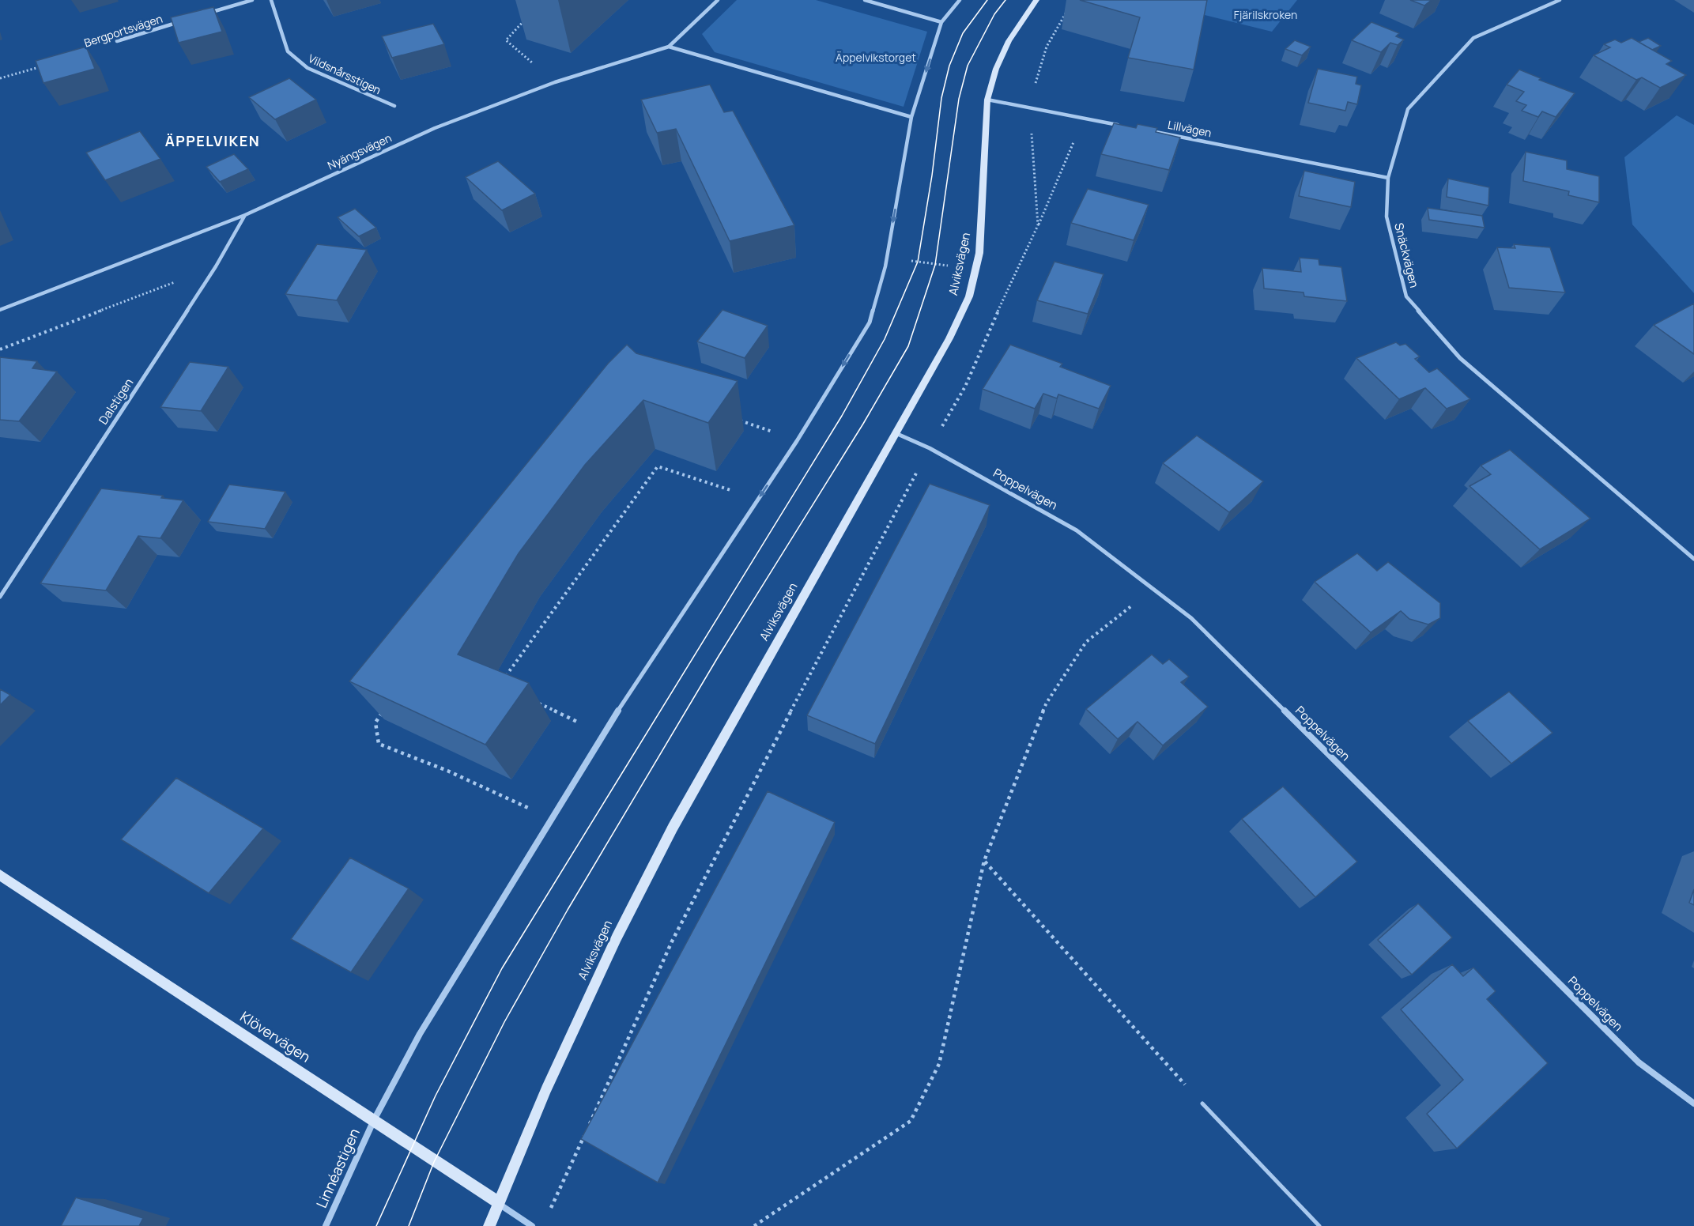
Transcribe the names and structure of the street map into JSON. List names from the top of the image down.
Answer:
{
  "streets": {
    "street": [
      "Bergportsvägen",
      "Vildsnårsstigen",
      "Lillvägen",
      "Nyängsvägen",
      "Snäckvägen",
      "Alviksvägen",
      "Dalstigen",
      "Poppelvägen",
      "Klövervägen",
      "Linnéastigen"
    ]
  },
  "crossings": [
    ["Lillvägen", "Snäckvägen"],
    ["Nyängsvägen", "Dalstigen"],
    ["Alviksvägen", "Poppelvägen"],
    ["Alviksvägen", "Klövervägen"],
    ["Klövervägen", "Linnéastigen"]
  ],
  "districts": ["ÄPPELVIKEN"],
  "parks": ["Fjärilskroken", "Äppelvikstorget"]
}
